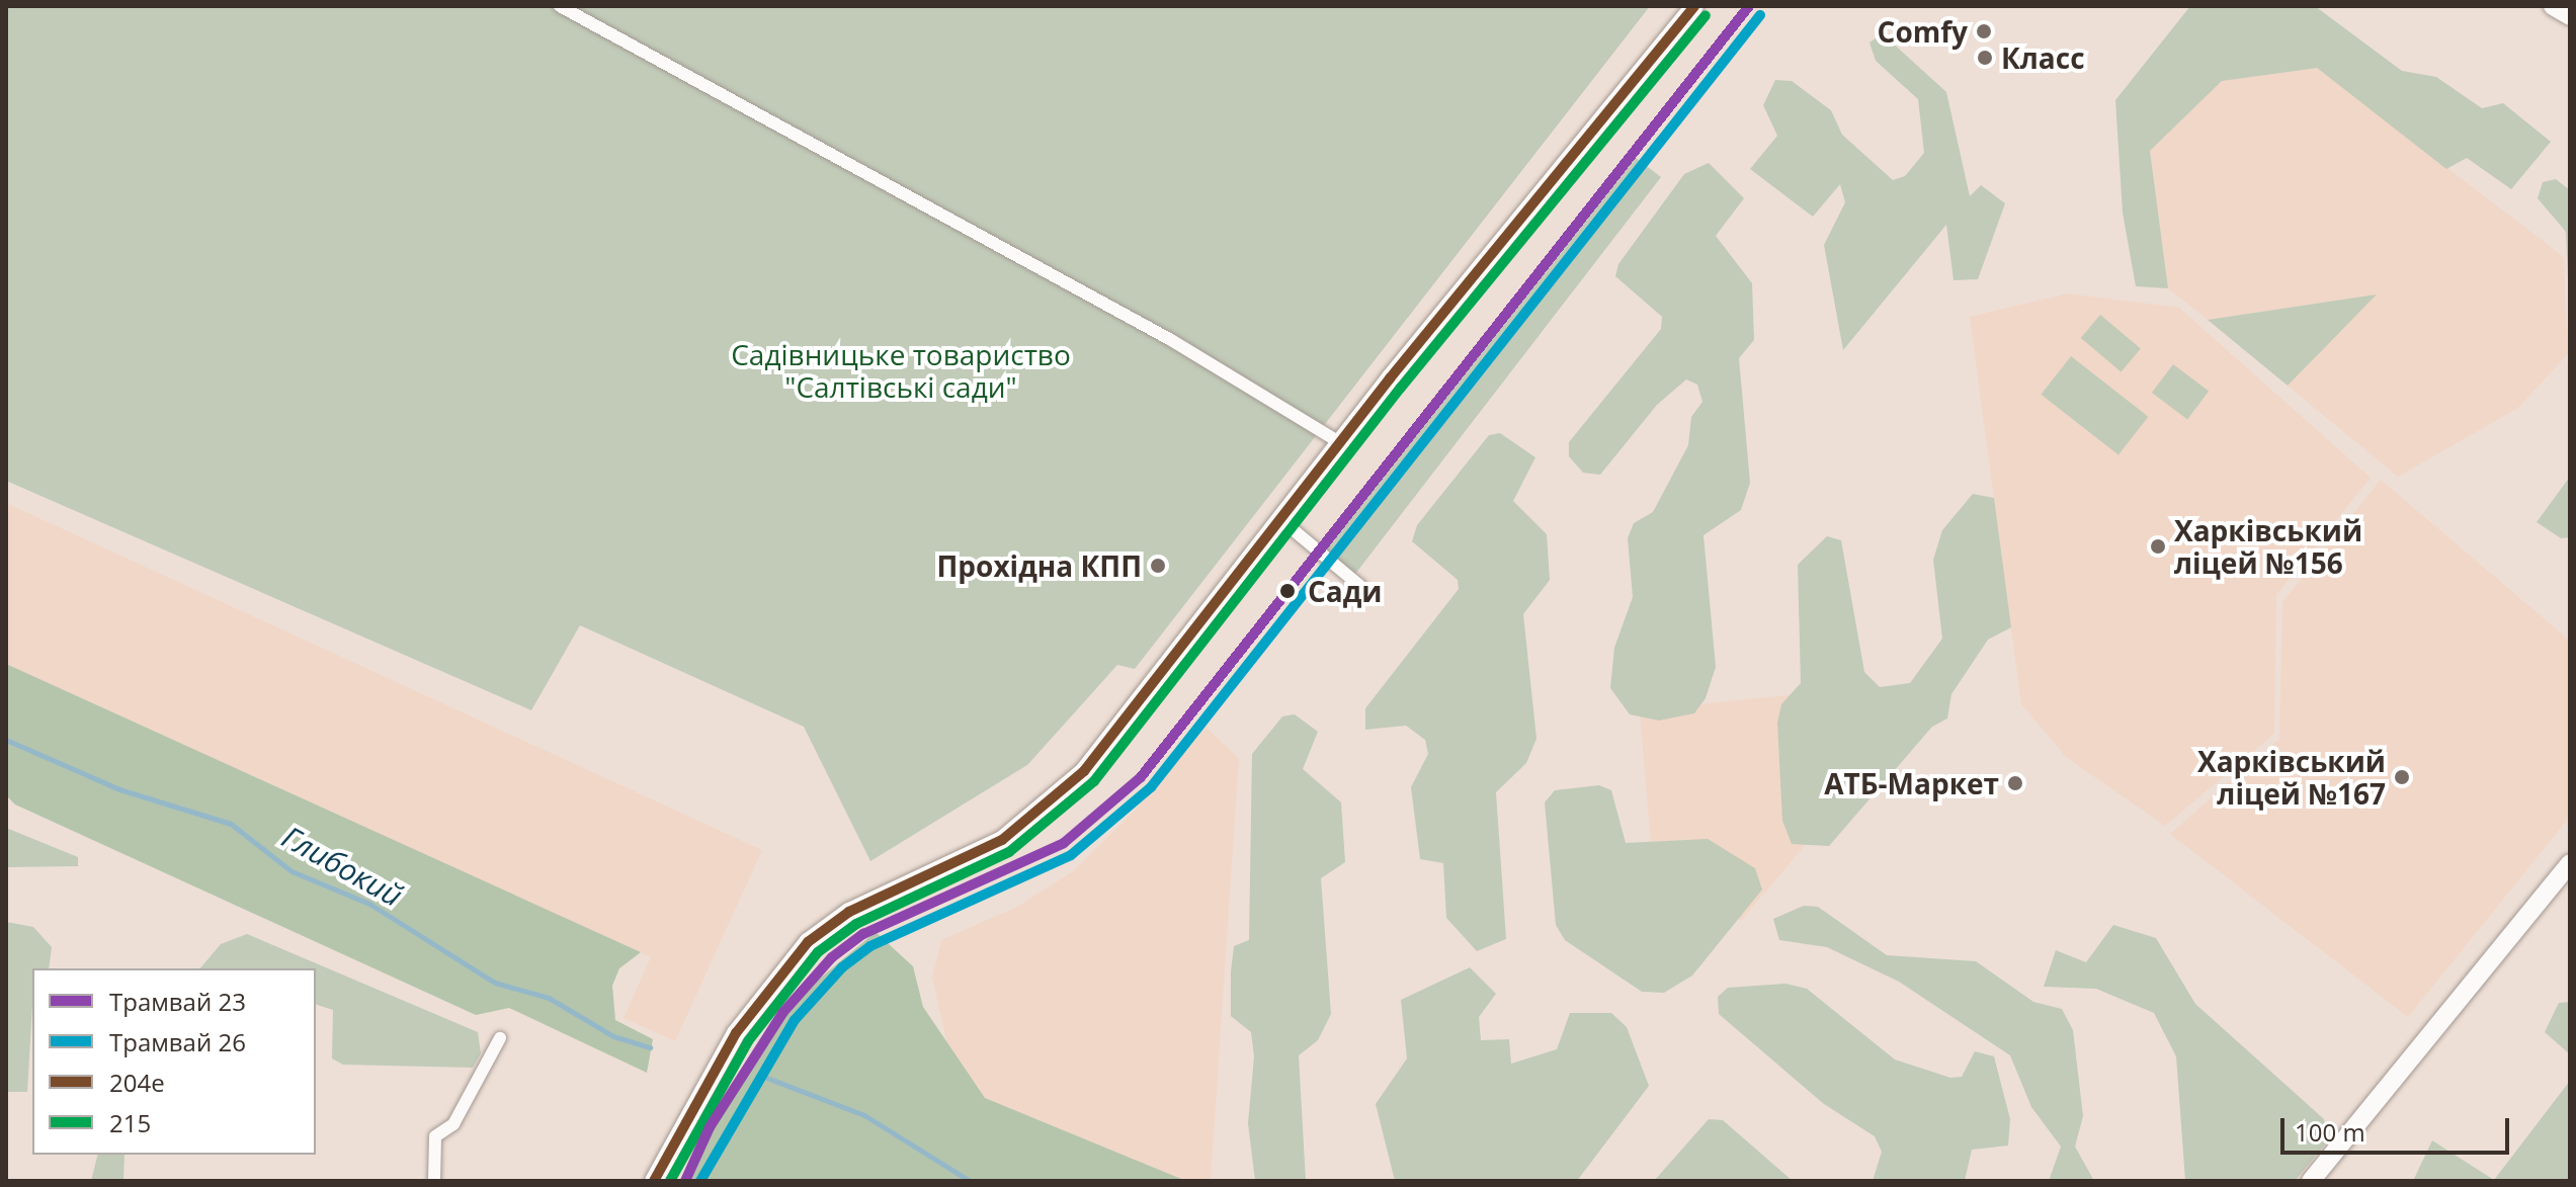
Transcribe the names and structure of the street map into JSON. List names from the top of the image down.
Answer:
{
  "water": ["Глибокий"],
  "parks": ["Садівницьке товариство \"Салтівські сади\""],
  "places": [
    "Comfy",
    "Класс",
    "Харківський ліцей №156",
    "Прохідна КПП",
    "Сади",
    "Харківський ліцей №167",
    "АТБ-Маркет"
  ],
  "lines": [
    "tram line 23",
    "transit line 204е",
    "tram line 26",
    "transit line 215"
  ],
  "legend": [
    "Трамвай 23",
    "Трамвай 26",
    "204е",
    "215"
  ],
  "scale_bar": "100 m"
}
